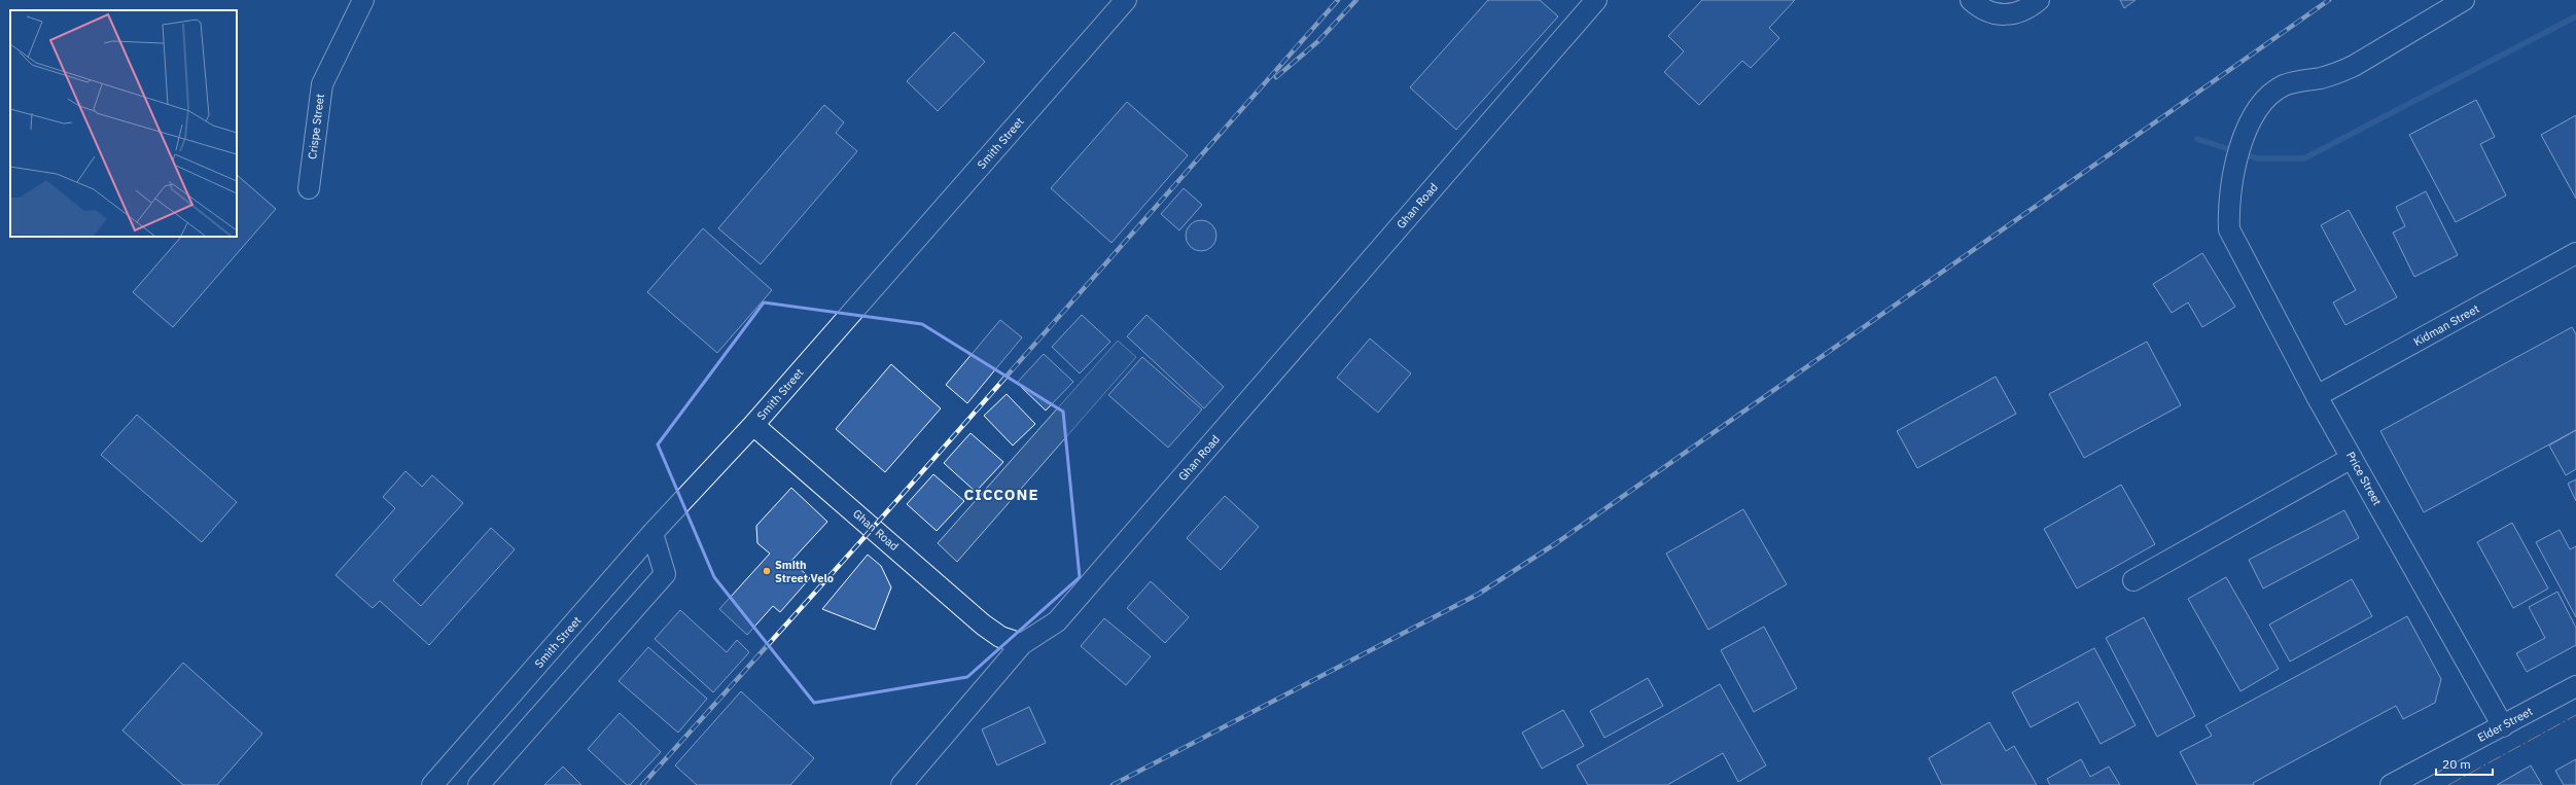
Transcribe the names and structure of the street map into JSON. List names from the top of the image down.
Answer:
{
  "streets": {
    "street": [
      "Crispe Street",
      "Smith Street",
      "Ghan Road",
      "Kidman Street",
      "Price Street",
      "Elder Street"
    ]
  },
  "crossings": [
    ["Smith Street", "Ghan Road"],
    ["Kidman Street", "Price Street"],
    ["Price Street", "Elder Street"]
  ],
  "districts": ["CICCONE"],
  "places": ["Smith Street Velo"],
  "scale_bar": "20 m"
}
